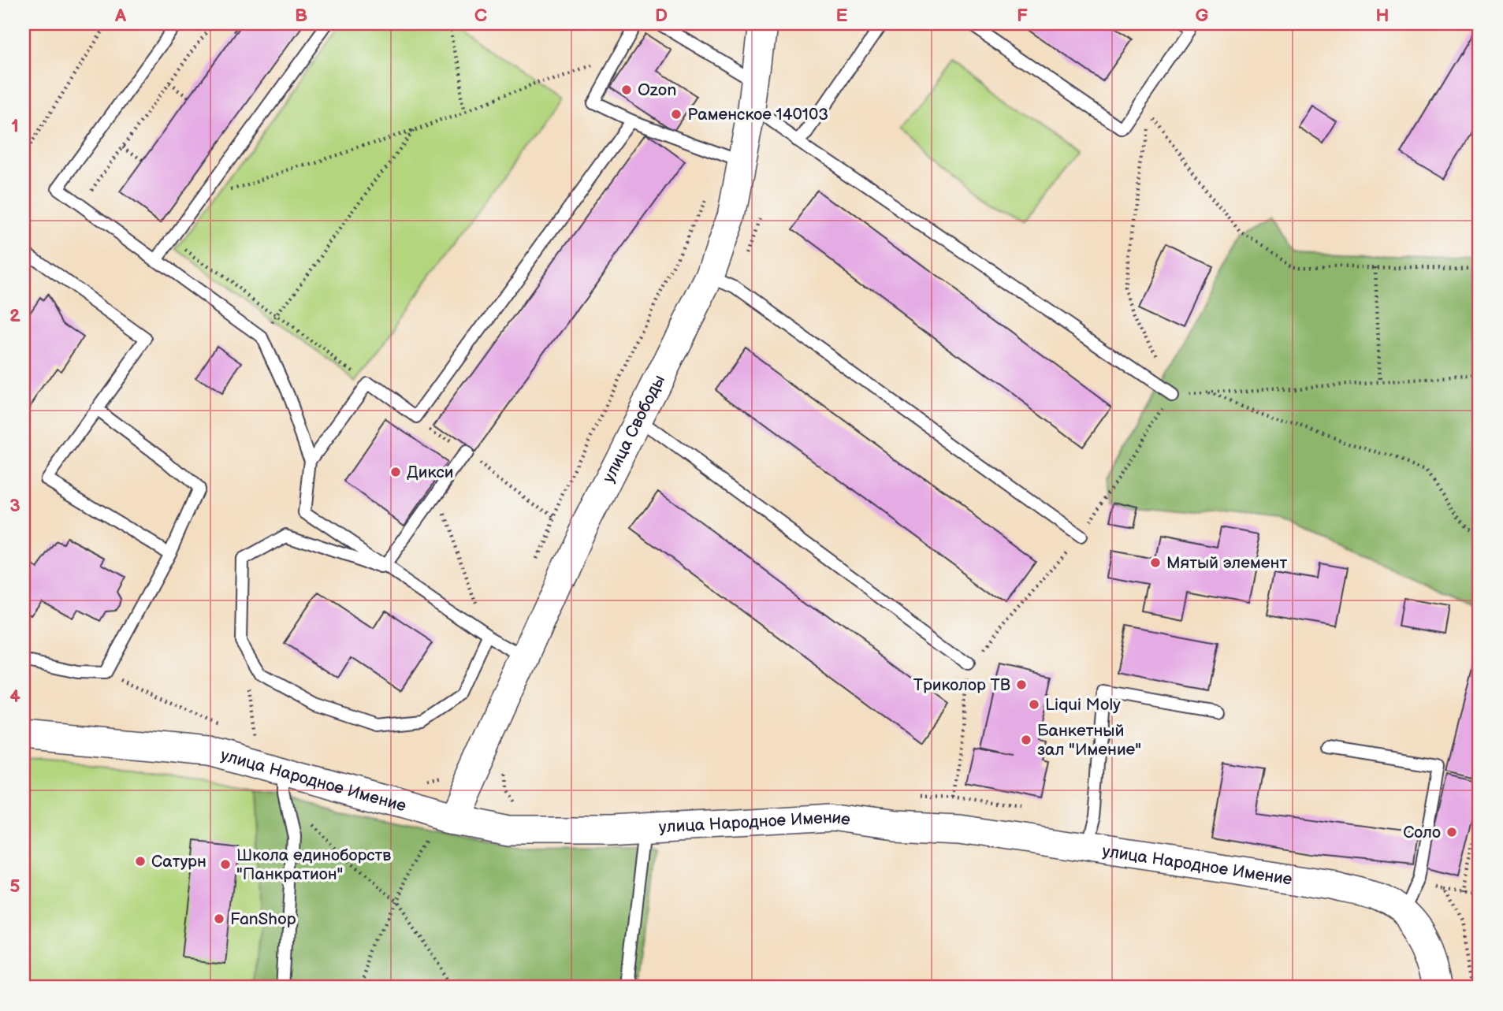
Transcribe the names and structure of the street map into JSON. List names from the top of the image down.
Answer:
{
  "streets": {
    "street": ["улица Свободы", "улица Народное Имение"]
  },
  "crossings": [
    ["улица Свободы", "улица Народное Имение"]
  ],
  "places": [
    "Ozon",
    "Раменское 140103",
    "Дикси",
    "Мятый элемент",
    "Триколор ТВ",
    "Liqui Moly",
    "Банкетный зал \"Имение\"",
    "Соло",
    "Сатурн",
    "Школа единоборств \"Панкратион\"",
    "FanShop"
  ],
  "grid": {
    "columns": [
      "A",
      "B",
      "C",
      "D",
      "E",
      "F",
      "G",
      "H"
    ],
    "rows": [
      "1",
      "2",
      "3",
      "4",
      "5"
    ]
  }
}
